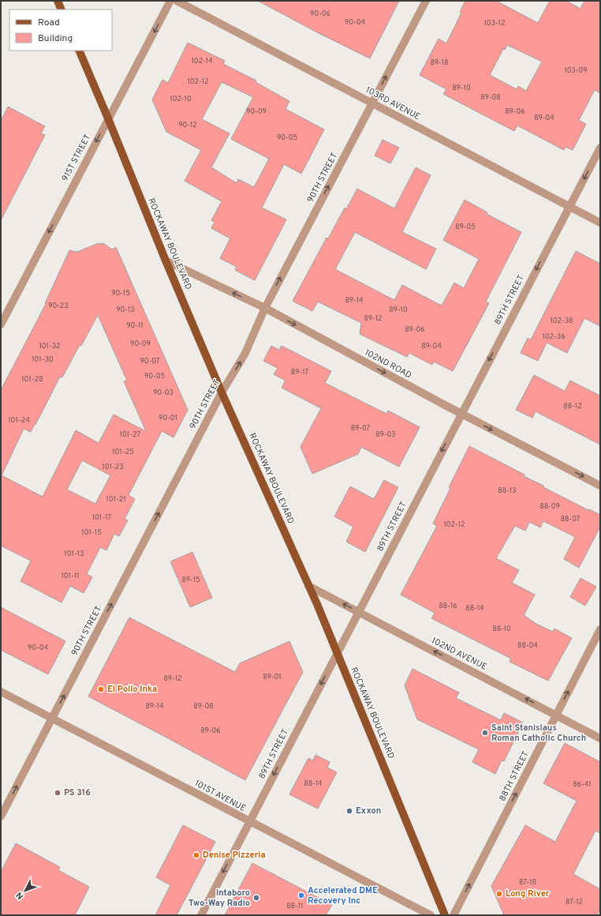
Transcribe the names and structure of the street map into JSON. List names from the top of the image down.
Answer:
{
  "streets": {
    "main road": ["ROCKAWAY BOULEVARD"],
    "street": [
      "103RD AVENUE",
      "91ST STREET",
      "90TH STREET",
      "89TH STREET",
      "102ND ROAD",
      "102ND AVENUE",
      "88TH STREET",
      "101ST AVENUE"
    ]
  },
  "crossings": [
    ["103RD AVENUE", "90TH STREET"],
    ["103RD AVENUE", "89TH STREET"],
    ["91ST STREET", "ROCKAWAY BOULEVARD"],
    ["90TH STREET", "ROCKAWAY BOULEVARD"],
    ["90TH STREET", "102ND ROAD"],
    ["90TH STREET", "101ST AVENUE"],
    ["ROCKAWAY BOULEVARD", "89TH STREET"],
    ["ROCKAWAY BOULEVARD", "102ND ROAD"],
    ["ROCKAWAY BOULEVARD", "102ND AVENUE"],
    ["89TH STREET", "102ND ROAD"],
    ["89TH STREET", "102ND AVENUE"],
    ["89TH STREET", "101ST AVENUE"],
    ["102ND AVENUE", "88TH STREET"]
  ],
  "one_way": [
    "91ST STREET",
    "90TH STREET",
    "89TH STREET",
    "102ND AVENUE",
    "88TH STREET"
  ],
  "places": [
    "El Pollo Inka",
    "Saint Stanislaus Roman Catholic Church",
    "PS 316",
    "Exxon",
    "Denise Pizzeria",
    "Long River",
    "Accelerated DME Recovery Inc",
    "Intaboro Two-Way Radio"
  ],
  "house_numbers": [
    "90-06",
    "90-04",
    "103-12",
    "102-14",
    "89-18",
    "103-09",
    "102-12",
    "89-10",
    "89-08",
    "102-10",
    "90-09",
    "89-06",
    "89-04",
    "90-12",
    "90-05",
    "89-05",
    "90-15",
    "89-14",
    "90-23",
    "90-13",
    "89-10",
    "89-12",
    "102-38",
    "90-11",
    "89-06",
    "102-36",
    "90-09",
    "101-32",
    "89-04",
    "101-30",
    "90-07",
    "89-17",
    "90-05",
    "101-28",
    "90-03",
    "88-12",
    "90-01",
    "101-24",
    "89-07",
    "101-27",
    "89-03",
    "101-25",
    "101-23",
    "88-13",
    "101-21",
    "88-09",
    "101-17",
    "88-07",
    "102-12",
    "101-15",
    "101-13",
    "101-11",
    "89-15",
    "88-16",
    "88-14",
    "88-10",
    "88-04",
    "90-04",
    "89-01",
    "89-12",
    "89-14",
    "89-08",
    "89-06",
    "88-14",
    "86-41",
    "87-18",
    "87-12",
    "88-11"
  ],
  "legend": ["Road", "Building"],
  "north": "bottom left"
}
